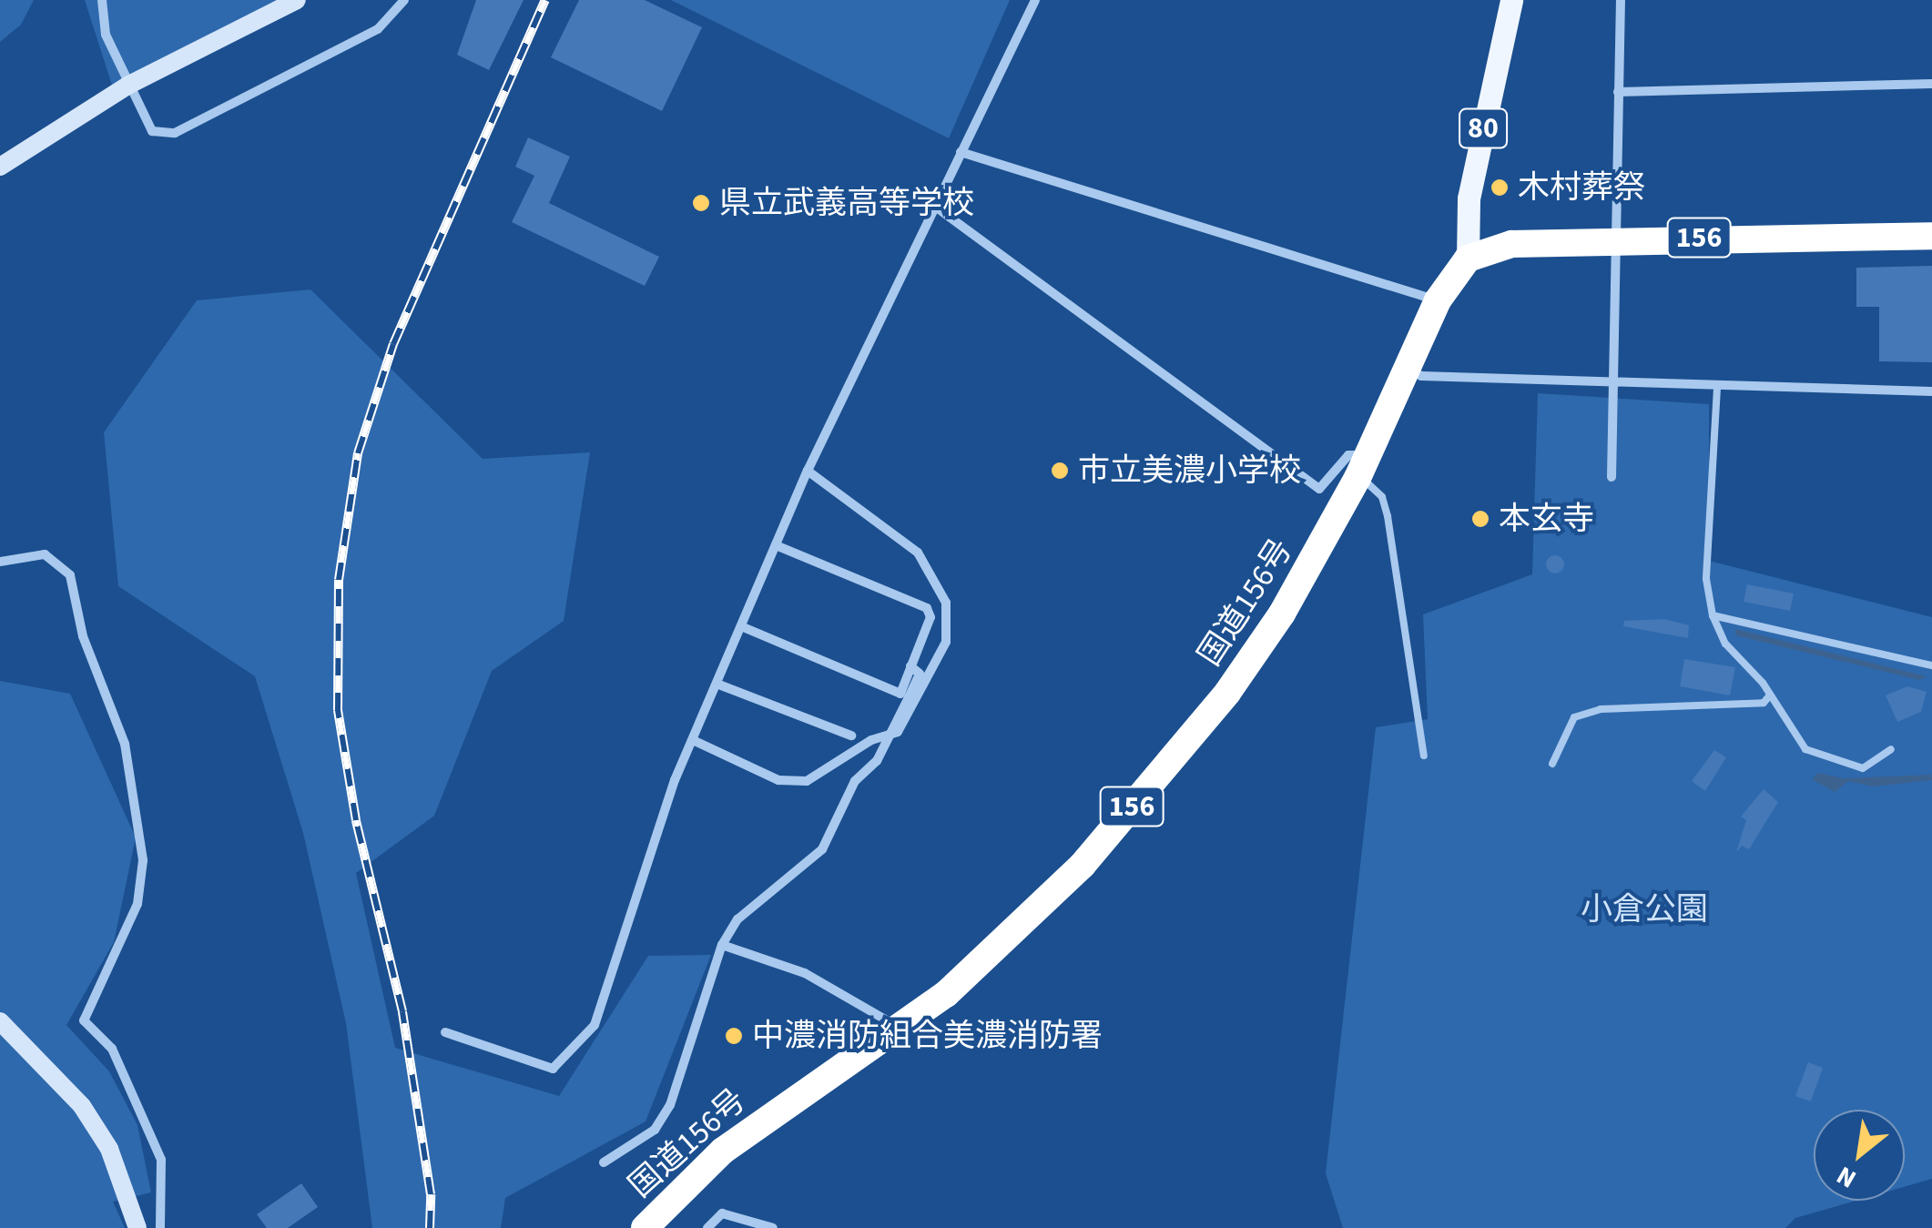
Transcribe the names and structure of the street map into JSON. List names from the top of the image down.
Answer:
{
  "streets": {
    "highway": ["156", "国道156号"],
    "main road": ["80"]
  },
  "crossings": [
    ["80", "156"],
    ["80", "国道156号"],
    ["156", "国道156号"]
  ],
  "parks": ["小倉公園"],
  "places": [
    "木村葬祭",
    "県立武義高等学校",
    "市立美濃小学校",
    "本玄寺",
    "中濃消防組合美濃消防署"
  ],
  "north": "bottom left"
}
